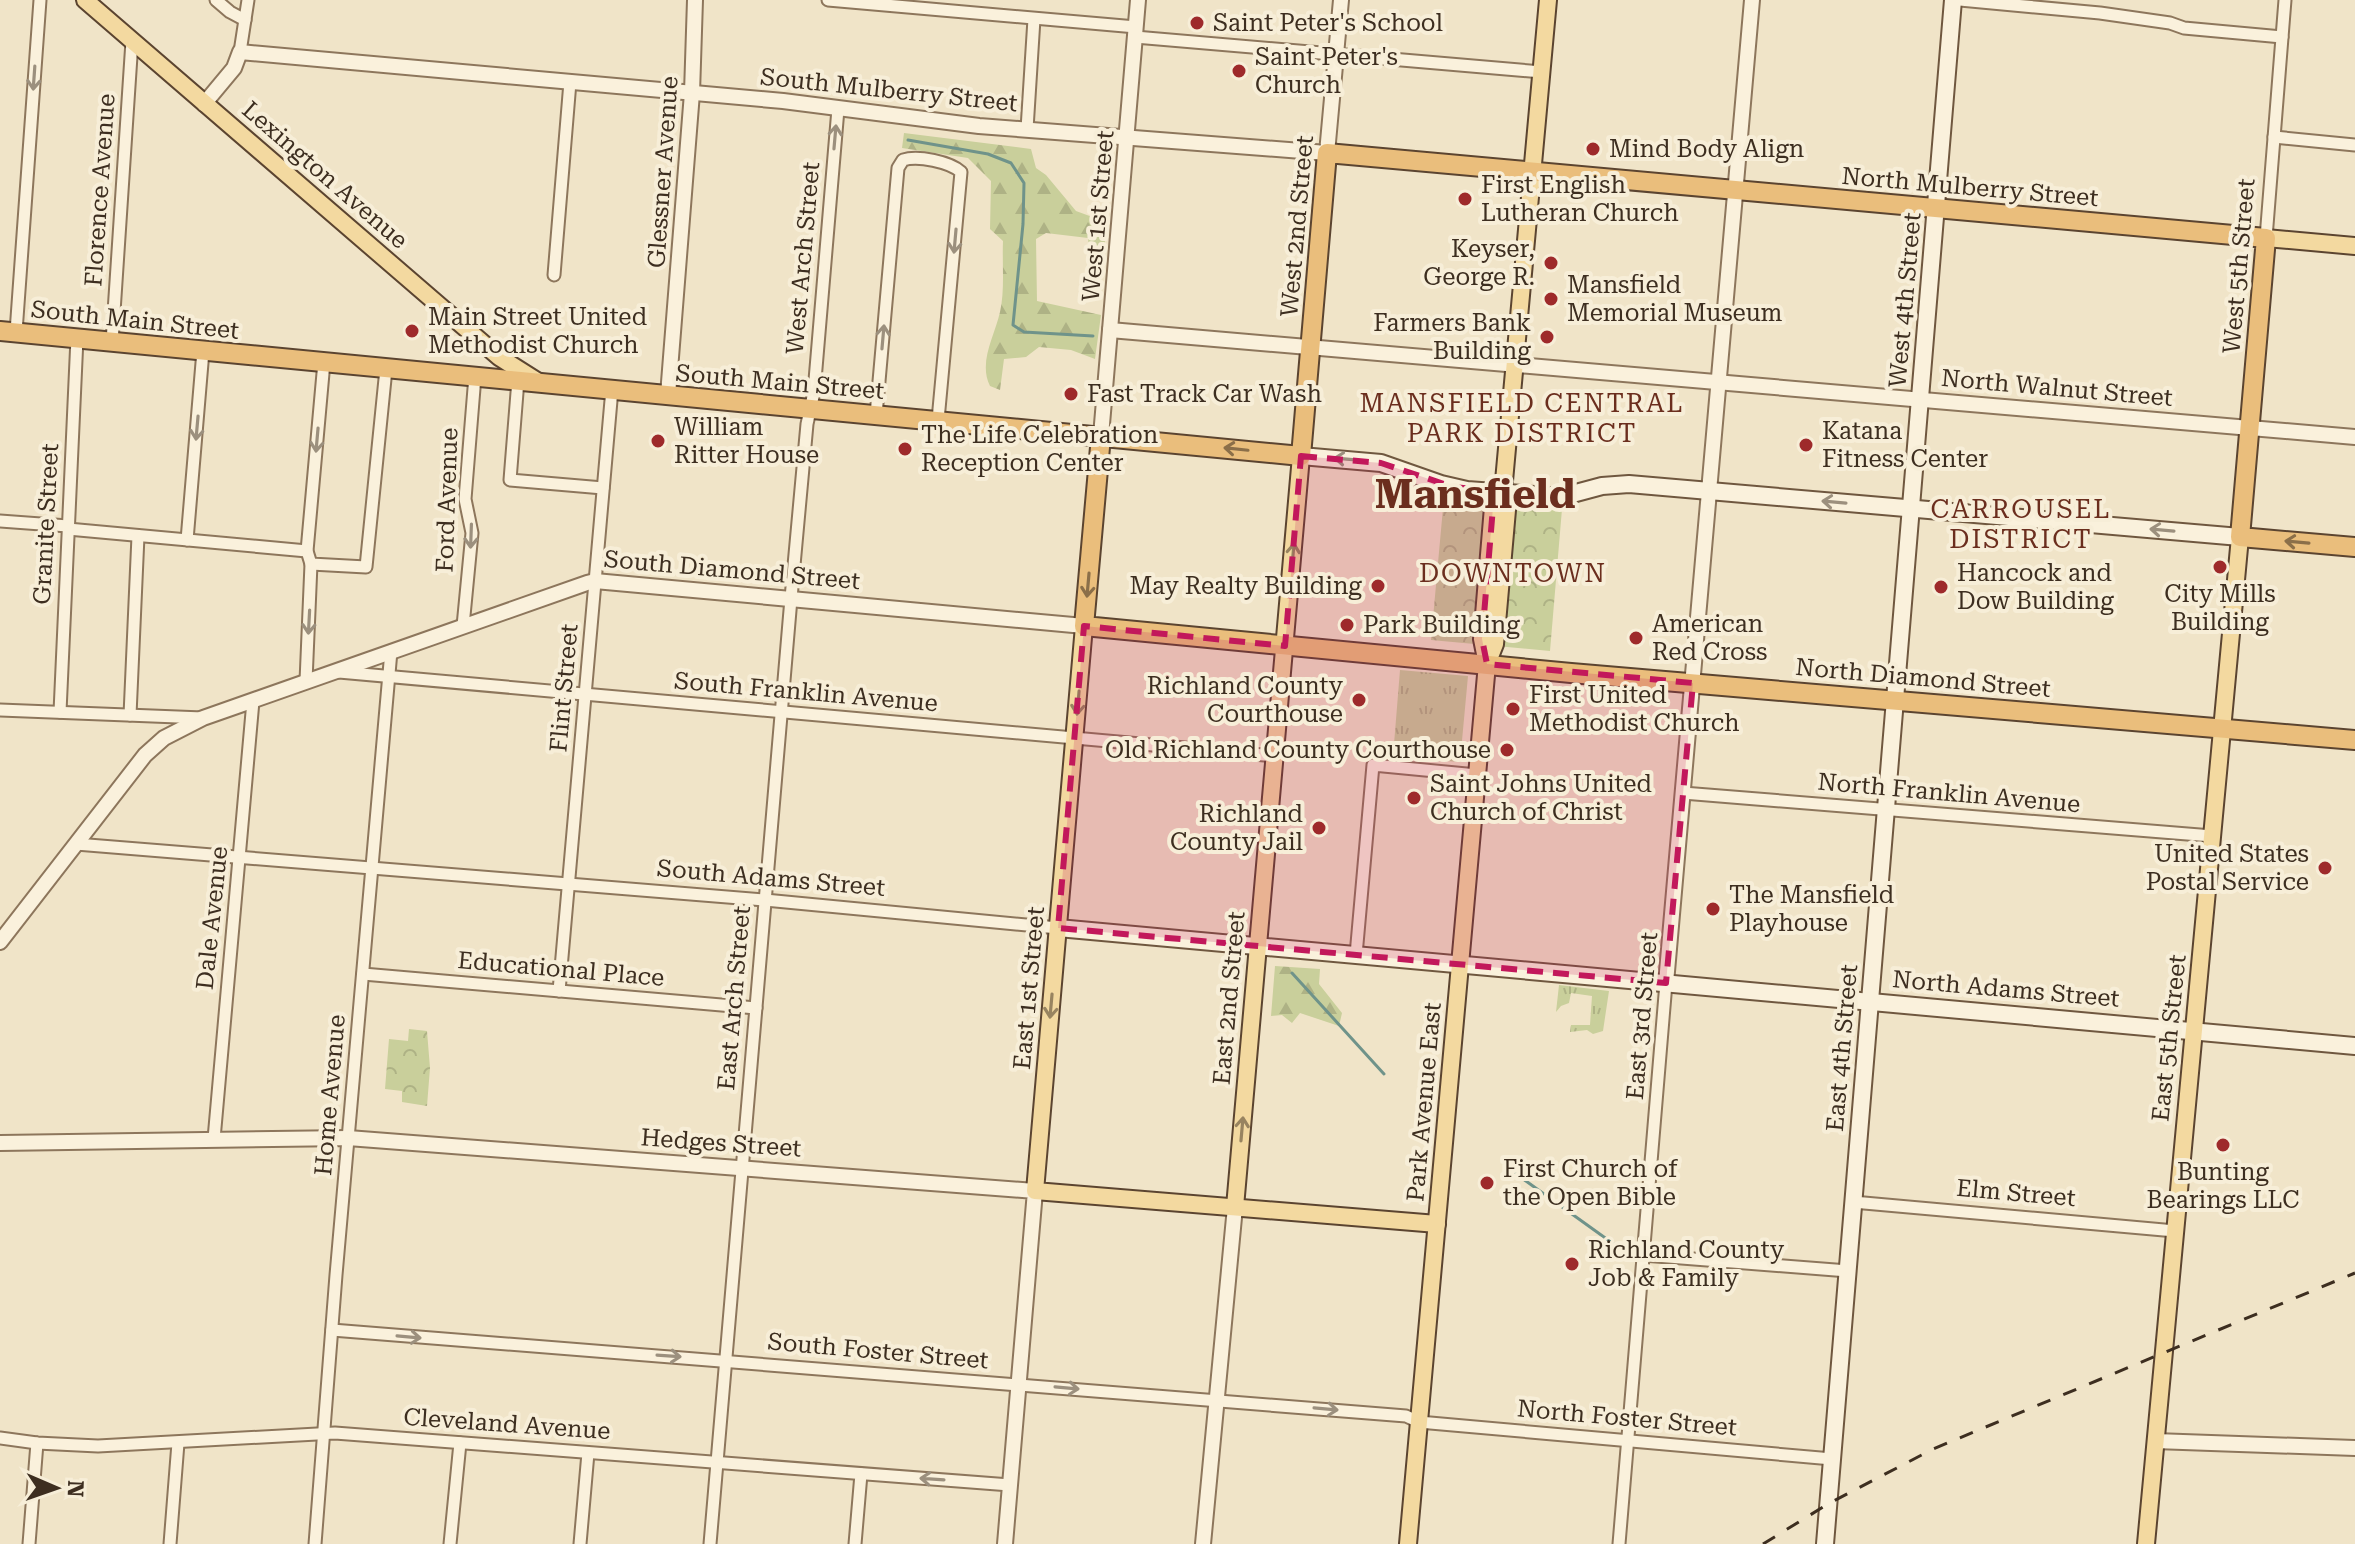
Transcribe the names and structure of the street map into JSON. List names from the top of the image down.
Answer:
{
  "streets": {
    "highway": [
      "South Mulberry Street",
      "North Mulberry Street",
      "West 2nd Street",
      "West 5th Street",
      "South Main Street",
      "South Diamond Street",
      "North Diamond Street",
      "East 1st Street"
    ],
    "main road": [
      "Lexington Avenue",
      "West 4th Street",
      "South Adams Street",
      "North Adams Street",
      "East 2nd Street",
      "East 5th Street",
      "East 4th Street",
      "Park Avenue East",
      "Hedges Street"
    ],
    "street": [
      "Glessner Avenue",
      "Florence Avenue",
      "West 1st Street",
      "West Arch Street",
      "North Walnut Street",
      "Ford Avenue",
      "Granite Street",
      "Flint Street",
      "South Franklin Avenue",
      "North Franklin Avenue",
      "Dale Avenue",
      "Educational Place",
      "East Arch Street",
      "East 3rd Street",
      "Home Avenue",
      "Elm Street",
      "South Foster Street",
      "North Foster Street",
      "Cleveland Avenue"
    ]
  },
  "crossings": [
    ["South Mulberry Street", "Glessner Avenue"],
    ["South Mulberry Street", "North Mulberry Street"],
    ["South Mulberry Street", "West 1st Street"],
    ["South Mulberry Street", "West 2nd Street"],
    ["South Mulberry Street", "West Arch Street"],
    ["South Mulberry Street", "Park Avenue East"],
    ["Glessner Avenue", "South Main Street"],
    ["Lexington Avenue", "Florence Avenue"],
    ["Lexington Avenue", "South Main Street"],
    ["North Mulberry Street", "West 5th Street"],
    ["North Mulberry Street", "West 4th Street"],
    ["North Mulberry Street", "East 3rd Street"],
    ["North Mulberry Street", "Park Avenue East"],
    ["Florence Avenue", "South Main Street"],
    ["West 1st Street", "South Main Street"],
    ["West 1st Street", "North Walnut Street"],
    ["West 1st Street", "East 1st Street"],
    ["West 2nd Street", "South Main Street"],
    ["West 2nd Street", "North Walnut Street"],
    ["West 2nd Street", "East 2nd Street"],
    ["West Arch Street", "South Main Street"],
    ["West Arch Street", "East Arch Street"],
    ["West 5th Street", "South Main Street"],
    ["West 5th Street", "North Walnut Street"],
    ["West 5th Street", "East 5th Street"],
    ["West 4th Street", "South Main Street"],
    ["West 4th Street", "North Walnut Street"],
    ["West 4th Street", "East 4th Street"],
    ["South Main Street", "Ford Avenue"],
    ["South Main Street", "Granite Street"],
    ["South Main Street", "Flint Street"],
    ["South Main Street", "East 1st Street"],
    ["South Main Street", "East Arch Street"],
    ["South Main Street", "East 2nd Street"],
    ["South Main Street", "East 3rd Street"],
    ["South Main Street", "East 5th Street"],
    ["South Main Street", "East 4th Street"],
    ["South Main Street", "Park Avenue East"],
    ["North Walnut Street", "East 3rd Street"],
    ["North Walnut Street", "Park Avenue East"],
    ["Ford Avenue", "South Diamond Street"],
    ["South Diamond Street", "North Diamond Street"],
    ["South Diamond Street", "Flint Street"],
    ["South Diamond Street", "South Franklin Avenue"],
    ["South Diamond Street", "South Adams Street"],
    ["South Diamond Street", "Dale Avenue"],
    ["South Diamond Street", "East 1st Street"],
    ["South Diamond Street", "East Arch Street"],
    ["South Diamond Street", "East 2nd Street"],
    ["South Diamond Street", "Home Avenue"],
    ["South Diamond Street", "Park Avenue East"],
    ["North Diamond Street", "East 3rd Street"],
    ["North Diamond Street", "East 5th Street"],
    ["North Diamond Street", "East 4th Street"],
    ["North Diamond Street", "Park Avenue East"],
    ["Flint Street", "South Franklin Avenue"],
    ["Flint Street", "South Adams Street"],
    ["Flint Street", "Educational Place"],
    ["South Franklin Avenue", "East 1st Street"],
    ["South Franklin Avenue", "East Arch Street"],
    ["South Franklin Avenue", "East 2nd Street"],
    ["South Franklin Avenue", "Home Avenue"],
    ["North Franklin Avenue", "East 3rd Street"],
    ["North Franklin Avenue", "East 5th Street"],
    ["North Franklin Avenue", "East 4th Street"],
    ["South Adams Street", "Dale Avenue"],
    ["South Adams Street", "East 1st Street"],
    ["South Adams Street", "North Adams Street"],
    ["South Adams Street", "East Arch Street"],
    ["South Adams Street", "East 2nd Street"],
    ["South Adams Street", "Home Avenue"],
    ["South Adams Street", "Park Avenue East"],
    ["Dale Avenue", "Hedges Street"],
    ["Educational Place", "East Arch Street"],
    ["Educational Place", "Home Avenue"],
    ["East 1st Street", "Hedges Street"],
    ["East 1st Street", "South Foster Street"],
    ["East 1st Street", "Cleveland Avenue"],
    ["North Adams Street", "East 3rd Street"],
    ["North Adams Street", "East 5th Street"],
    ["North Adams Street", "East 4th Street"],
    ["North Adams Street", "Park Avenue East"],
    ["East Arch Street", "Hedges Street"],
    ["East Arch Street", "South Foster Street"],
    ["East Arch Street", "Cleveland Avenue"],
    ["East 2nd Street", "Hedges Street"],
    ["East 2nd Street", "South Foster Street"],
    ["East 3rd Street", "North Foster Street"],
    ["East 5th Street", "Elm Street"],
    ["East 4th Street", "Elm Street"],
    ["East 4th Street", "North Foster Street"],
    ["Home Avenue", "Hedges Street"],
    ["Home Avenue", "South Foster Street"],
    ["Home Avenue", "Cleveland Avenue"],
    ["Park Avenue East", "Hedges Street"],
    ["Park Avenue East", "South Foster Street"],
    ["Park Avenue East", "North Foster Street"],
    ["South Foster Street", "North Foster Street"]
  ],
  "one_way": [
    "West Arch Street",
    "South Main Street",
    "Ford Avenue",
    "East 1st Street",
    "East 2nd Street",
    "South Foster Street"
  ],
  "districts": [
    "MANSFIELD CENTRAL PARK DISTRICT",
    "Mansfield",
    "CARROUSEL DISTRICT",
    "DOWNTOWN"
  ],
  "places": [
    "Saint Peter's School",
    "Saint Peter's Church",
    "Mind Body Align",
    "First English Lutheran Church",
    "Keyser, George R.",
    "Mansfield Memorial Museum",
    "Main Street United Methodist Church",
    "Farmers Bank Building",
    "Fast Track Car Wash",
    "William Ritter House",
    "Katana Fitness Center",
    "The Life Celebration Reception Center",
    "City Mills Building",
    "May Realty Building",
    "Hancock and Dow Building",
    "Park Building",
    "American Red Cross",
    "Richland County Courthouse",
    "First United Methodist Church",
    "Old Richland County Courthouse",
    "Saint Johns United Church of Christ",
    "Richland County Jail",
    "United States Postal Service",
    "The Mansfield Playhouse",
    "Bunting Bearings LLC",
    "First Church of the Open Bible",
    "Richland County Job & Family"
  ],
  "north": "right"
}
